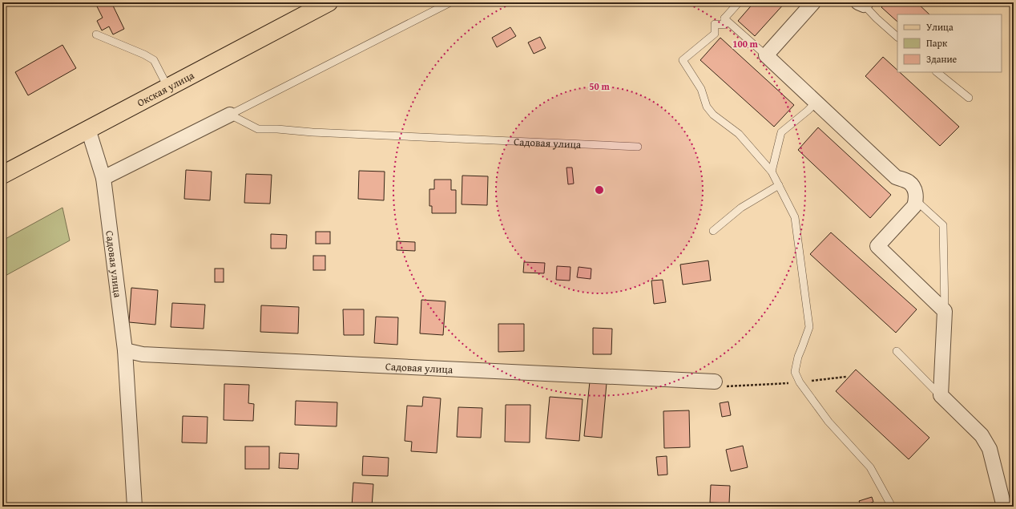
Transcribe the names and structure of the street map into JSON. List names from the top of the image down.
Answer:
{
  "streets": {
    "main road": ["Окская улица"],
    "street": ["Садовая улица"]
  },
  "crossings": [
    ["Окская улица", "Садовая улица"]
  ],
  "legend": ["Улица", "Парк", "Здание"],
  "rings": ["100 m", "50 m"]
}
